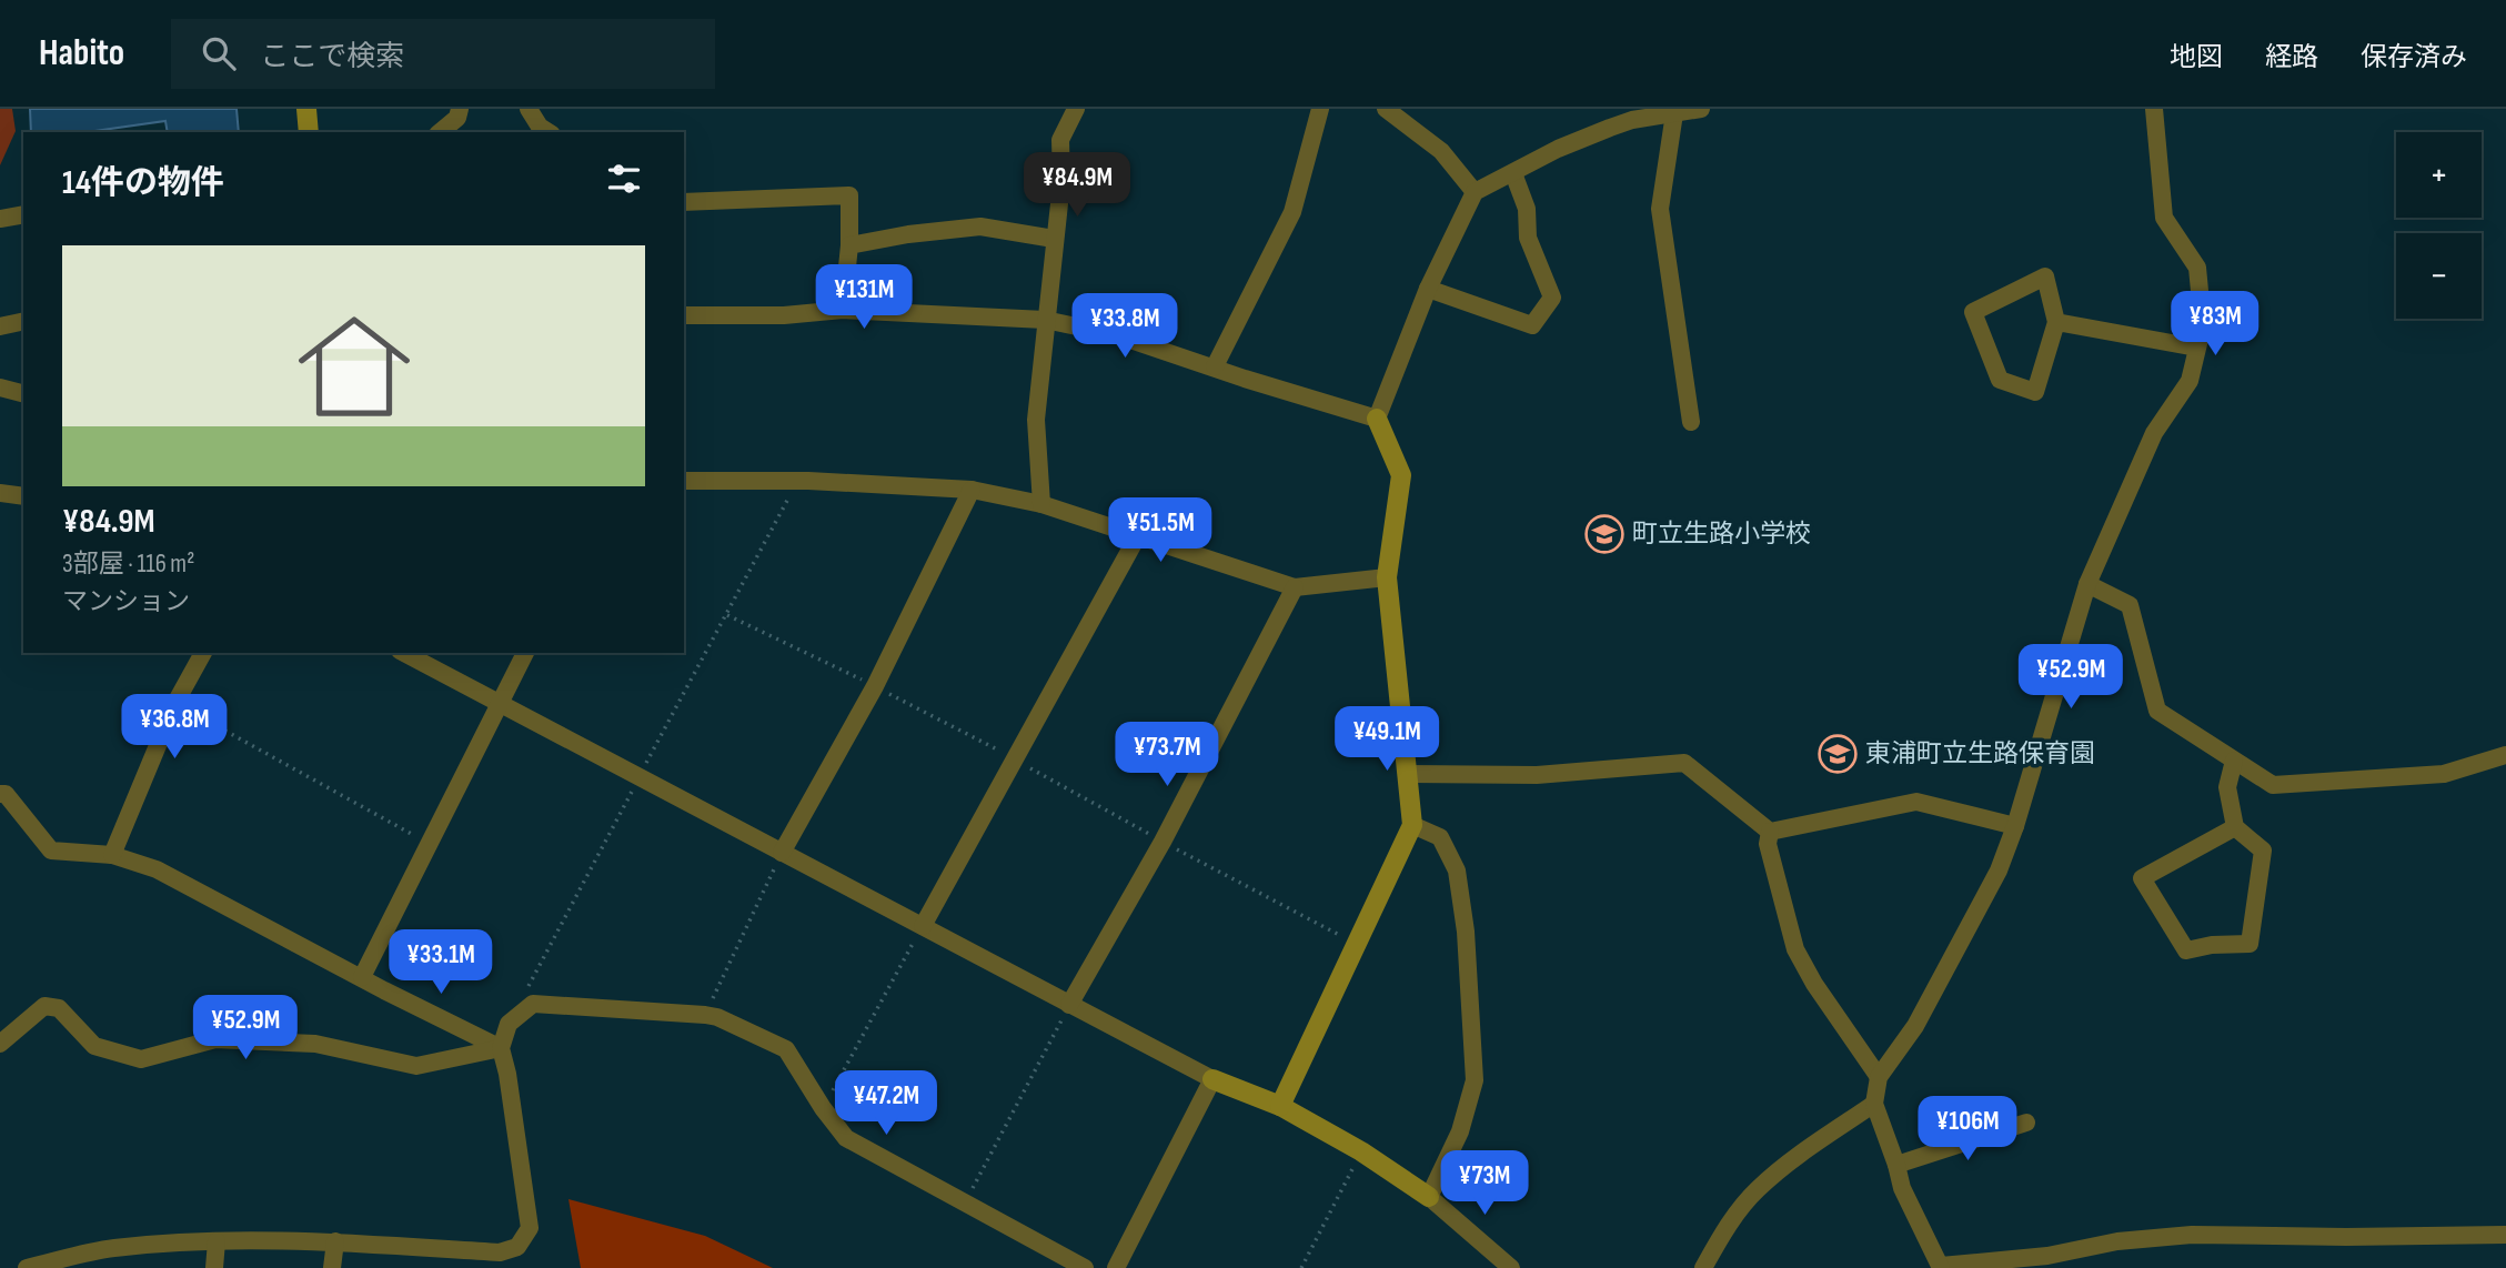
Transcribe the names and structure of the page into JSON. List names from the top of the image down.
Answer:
{
  "places": {
    "school or university": ["町立生路小学校", "東浦町立生路保育園"]
  },
  "page": {
    "header": "Habito",
    "search": "ここで検索",
    "nav": ["地図", "経路", "保存済み"],
    "map_buttons": ["+", "−"],
    "heading": "14件の物件",
    "price": [
      "¥84.9M",
      "¥131M",
      "¥83M",
      "¥33.8M",
      "¥51.5M",
      "¥52.9M",
      "¥36.8M",
      "¥49.1M",
      "¥73.7M",
      "¥33.1M",
      "¥52.9M",
      "¥47.2M",
      "¥106M",
      "¥73M"
    ],
    "list": [
      {
        "name": "¥84.9M",
        "note": "3部屋 · 116 m² · マンション"
      }
    ]
  }
}
